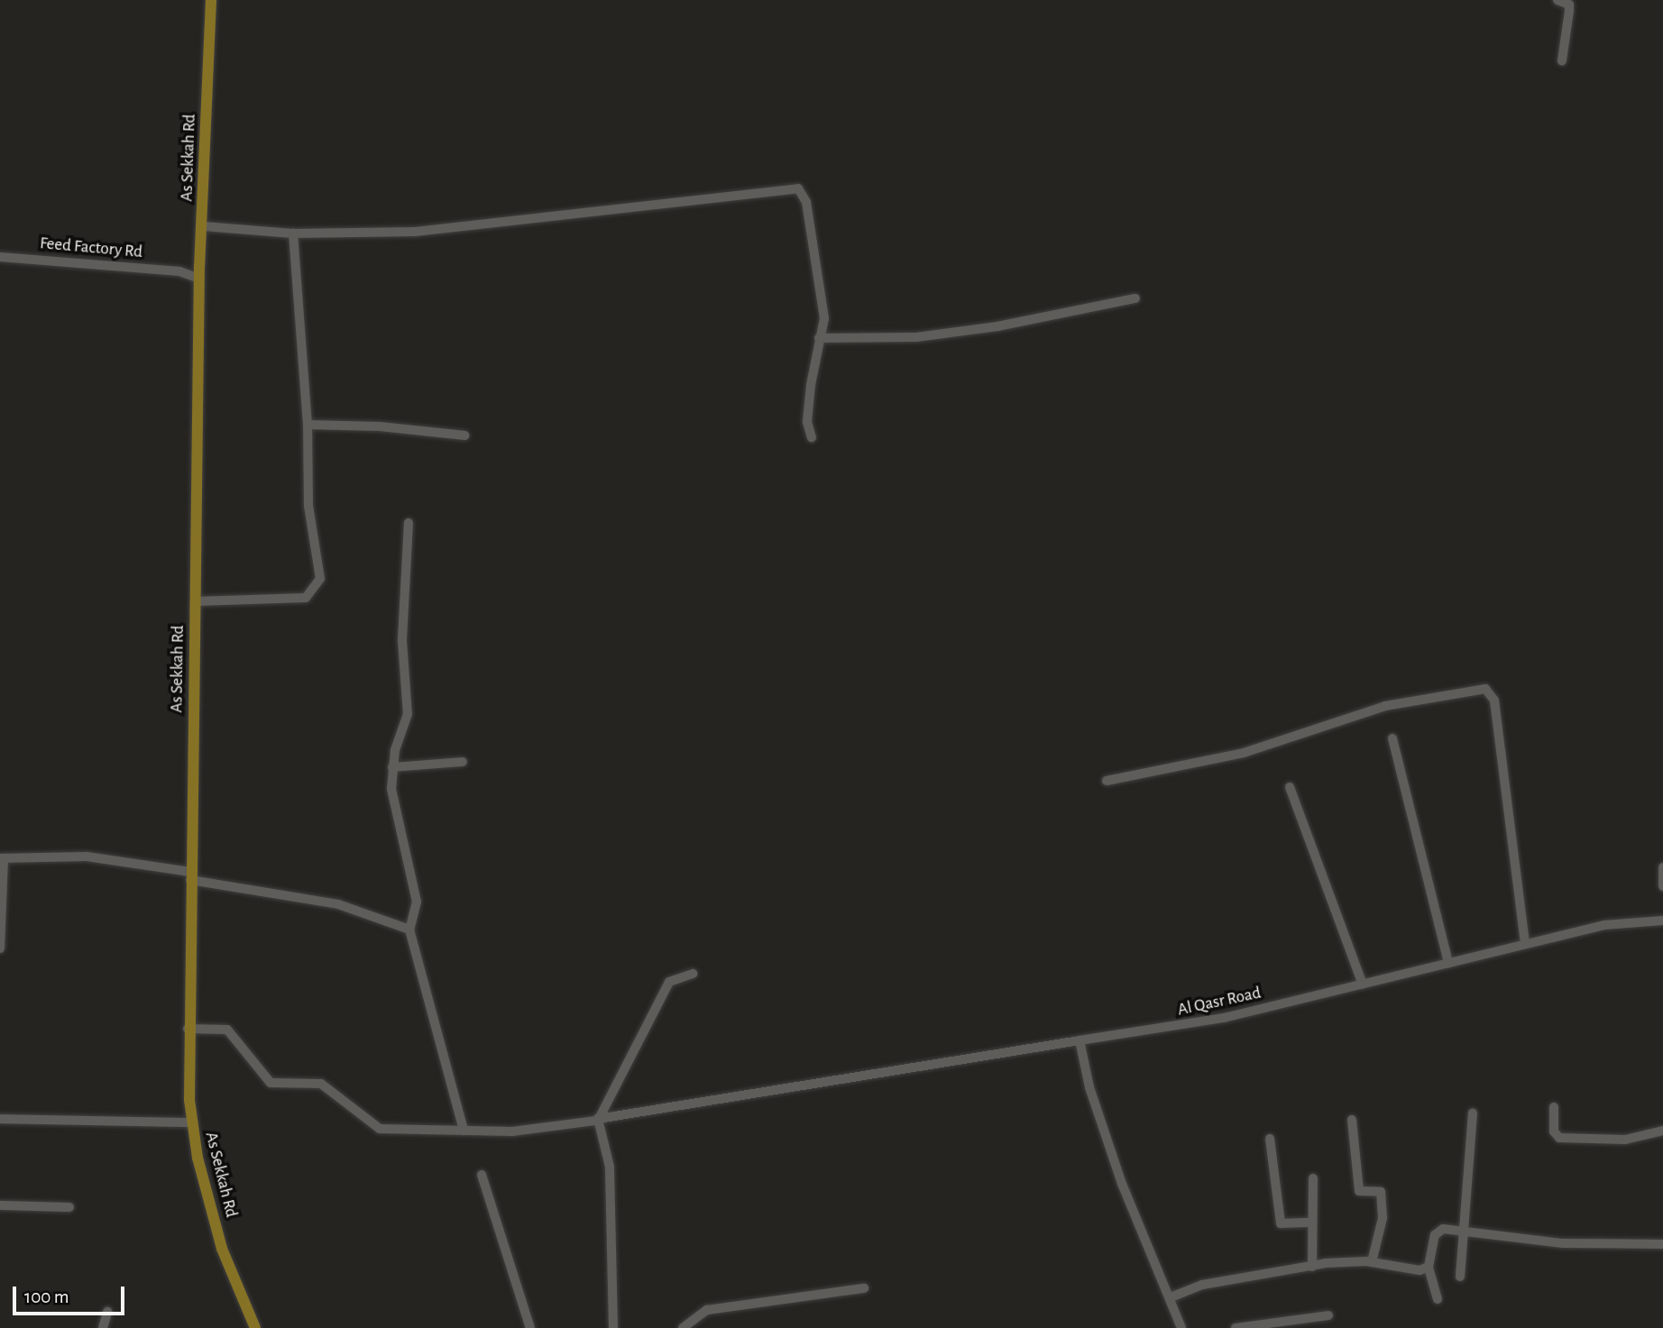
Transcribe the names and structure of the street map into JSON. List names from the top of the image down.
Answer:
{
  "streets": {
    "main road": ["As Sekkah Rd"],
    "street": ["Feed Factory Rd", "Al Qasr Road"]
  },
  "crossings": [
    ["As Sekkah Rd", "Al Qasr Road"]
  ],
  "scale_bar": "100 m"
}
